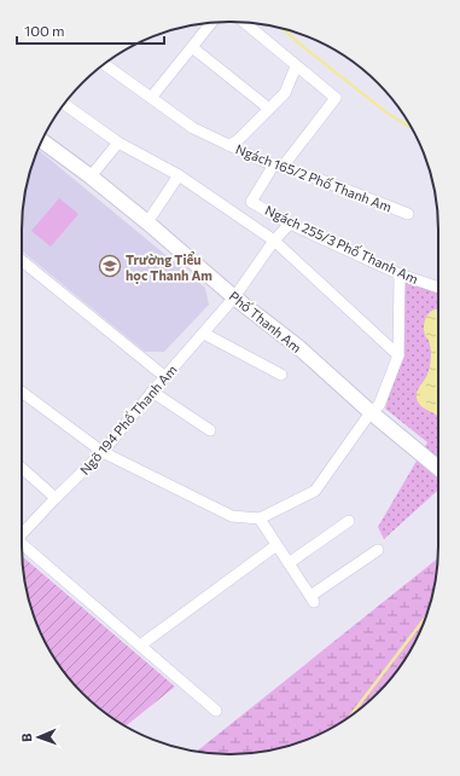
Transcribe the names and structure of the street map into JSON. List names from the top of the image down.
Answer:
{
  "streets": {
    "street": [
      "Ngách 165/2 Phố Thanh Am",
      "Ngách 255/3 Phố Thanh Am",
      "Phố Thanh Am",
      "Ngõ 194 Phố Thanh Am"
    ]
  },
  "crossings": [
    ["Ngách 165/2 Phố Thanh Am", "Ngách 255/3 Phố Thanh Am"],
    ["Ngách 255/3 Phố Thanh Am", "Ngõ 194 Phố Thanh Am"],
    ["Phố Thanh Am", "Ngõ 194 Phố Thanh Am"]
  ],
  "places": {
    "school or university": ["Trường Tiểu học Thanh Am"]
  },
  "scale_bar": "100 m",
  "north": "left"
}
